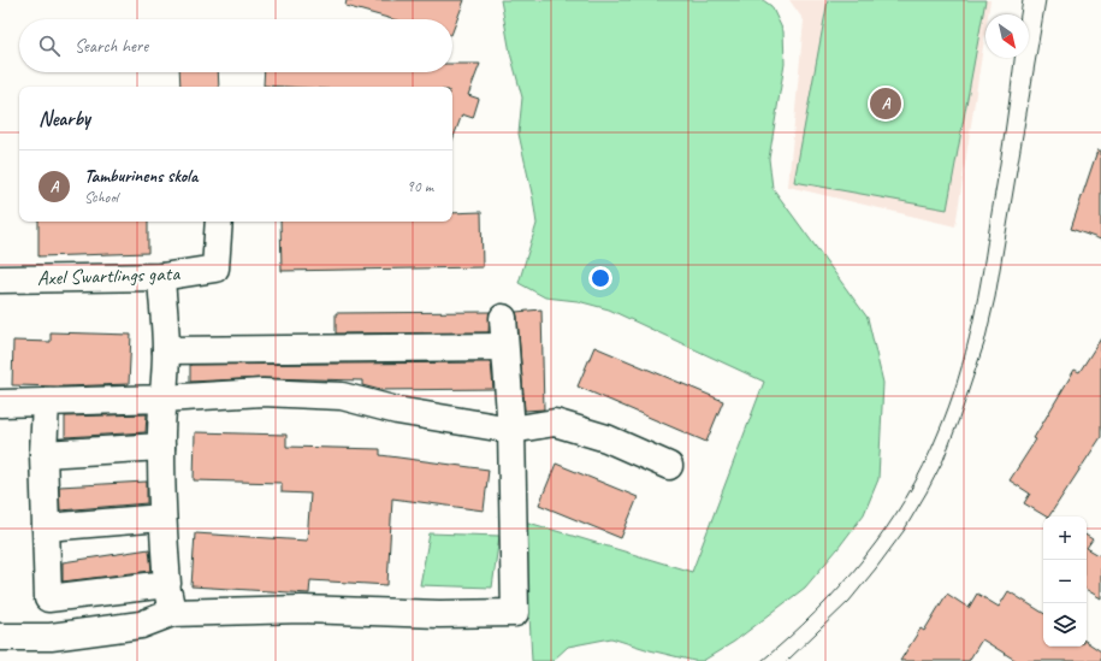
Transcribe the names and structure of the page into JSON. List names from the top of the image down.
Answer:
{
  "streets": {
    "street": ["Axel Swartlings gata"]
  },
  "north": "bottom right",
  "page": {
    "search": "Search here",
    "pins": "A",
    "heading": "Nearby",
    "list": [
      {
        "mark": "A",
        "name": "Tamburinens skola",
        "note": "School",
        "value": "90 m"
      }
    ],
    "map_buttons": ["+", "−"]
  }
}
